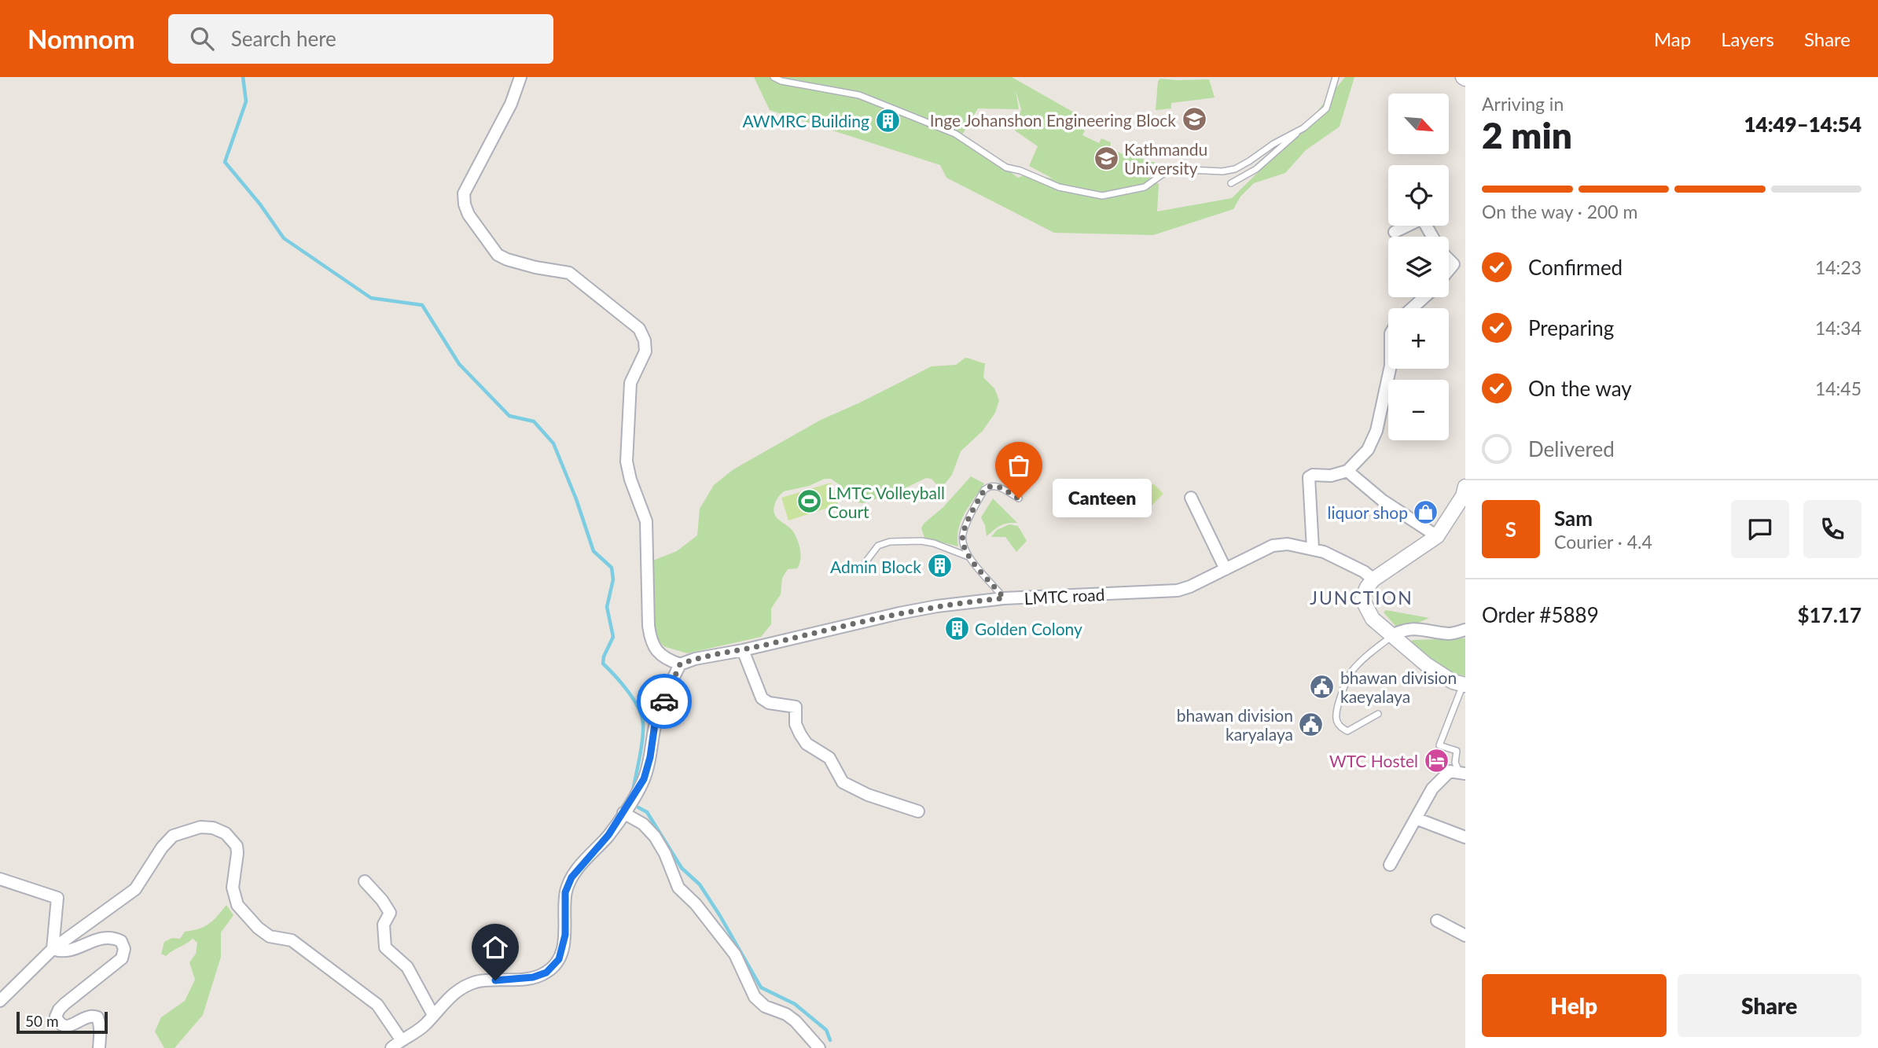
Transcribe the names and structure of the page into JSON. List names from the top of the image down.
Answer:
{
  "streets": {
    "street": ["LMTC road"]
  },
  "districts": ["JUNCTION"],
  "places": {
    "school or university": ["Inge Johanshon Engineering Block", "Kathmandu University"],
    "building": ["AWMRC Building", "Admin Block", "Golden Colony"],
    "other": ["Canteen"],
    "sports": ["LMTC Volleyball Court"],
    "shop": ["liquor shop"],
    "public building": ["bhawan division kaeyalaya", "bhawan division karyalaya"],
    "hotel": ["WTC Hostel"]
  },
  "scale_bar": "50 m",
  "north": "bottom right",
  "page": {
    "header": "Nomnom",
    "search": "Search here",
    "nav": ["Map", "Layers", "Share"],
    "heading": ["2 min", "Arriving in", "14:49–14:54"],
    "panel": [
      "Sam",
      "Courier · 4.4",
      "Order #5889",
      "$17.17"
    ],
    "map_buttons": ["+", "−"],
    "bar": "On the way · 200 m",
    "list": [
      ["Confirmed", "14:23"],
      ["Preparing", "14:34"],
      ["On the way", "14:45"],
      "Delivered"
    ],
    "bubble": "Canteen",
    "round": "S",
    "buttons": ["Help", "Share"],
    "scale": "50 m"
  }
}
